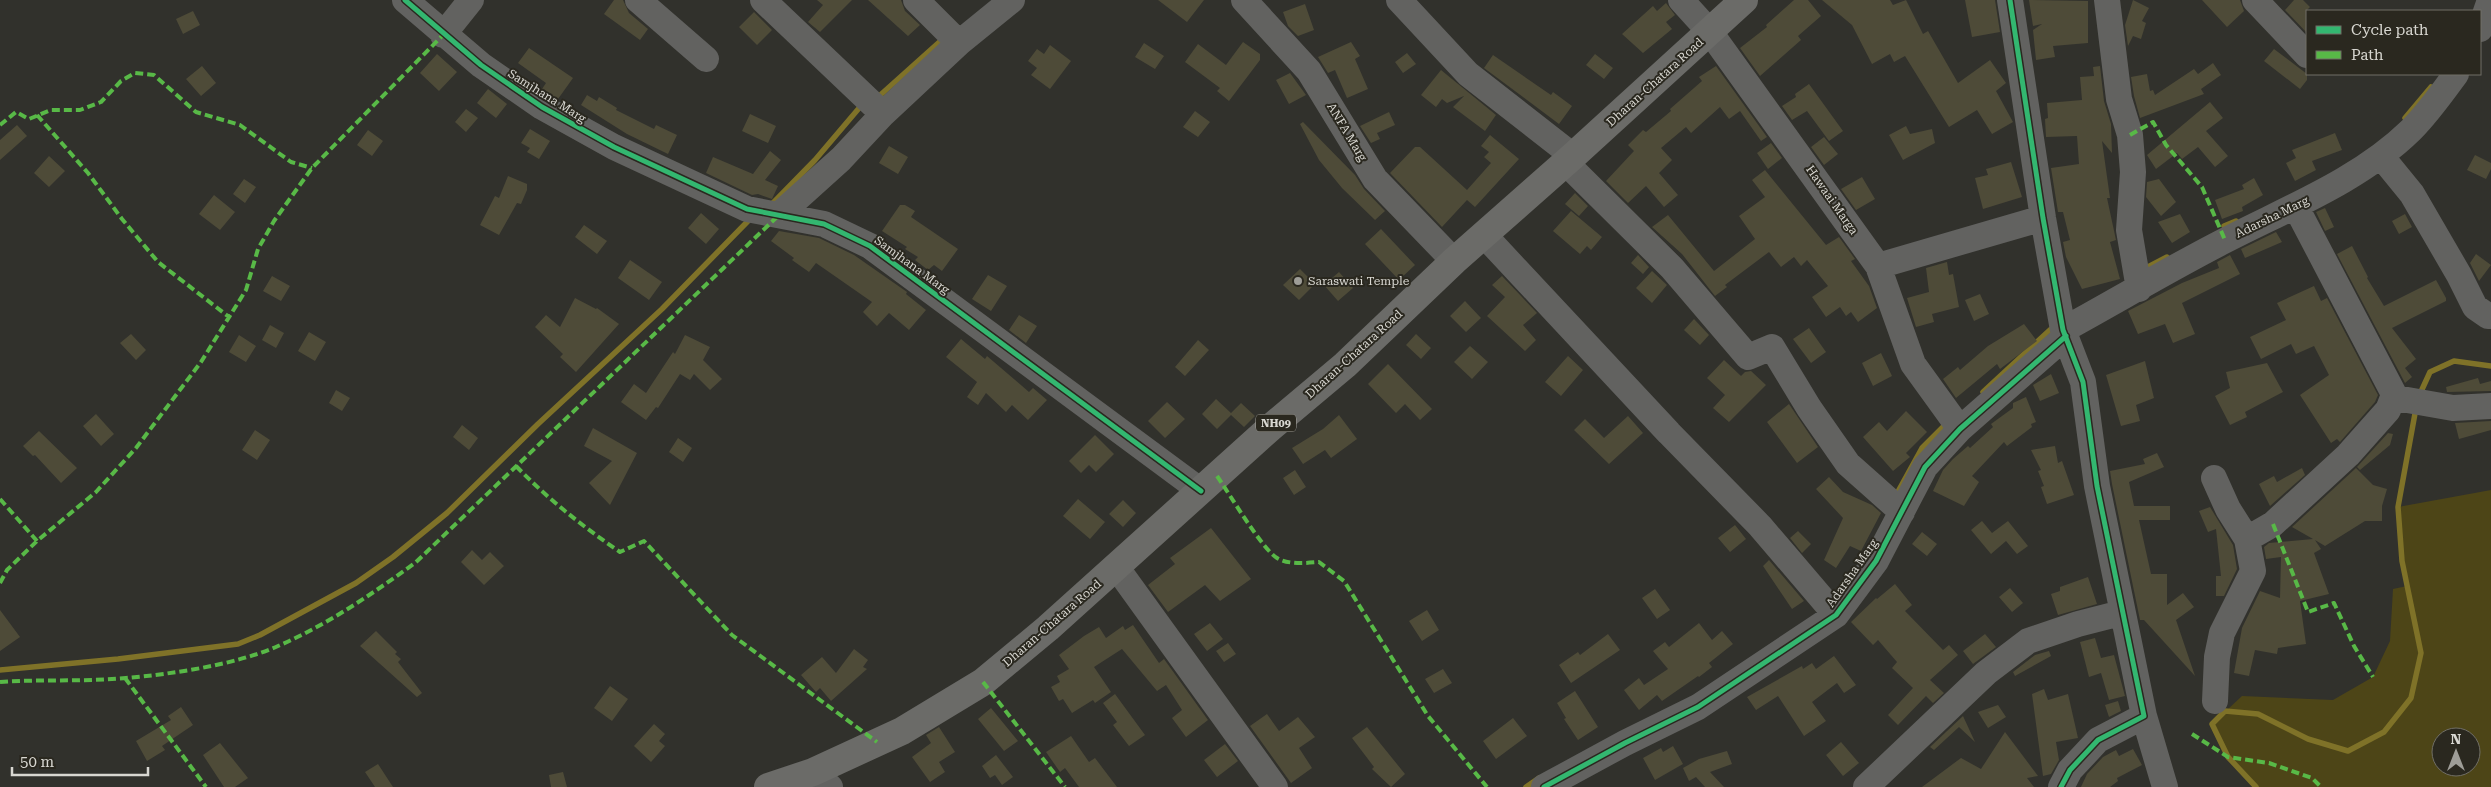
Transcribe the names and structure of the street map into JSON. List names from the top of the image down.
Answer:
{
  "streets": {
    "main road": ["Dharan-Chatara Road", "NH09"],
    "street": [
      "Samjhana Marg",
      "ANFA Marg",
      "Hawaai Marga",
      "Adarsha Marg"
    ]
  },
  "crossings": [
    ["Dharan-Chatara Road", "Samjhana Marg"],
    ["Dharan-Chatara Road", "ANFA Marg"],
    ["Dharan-Chatara Road", "Hawaai Marga"],
    ["Hawaai Marga", "Adarsha Marg"]
  ],
  "places": ["Saraswati Temple"],
  "legend": ["Cycle path", "Path"],
  "scale_bar": "50 m",
  "north": "top"
}
